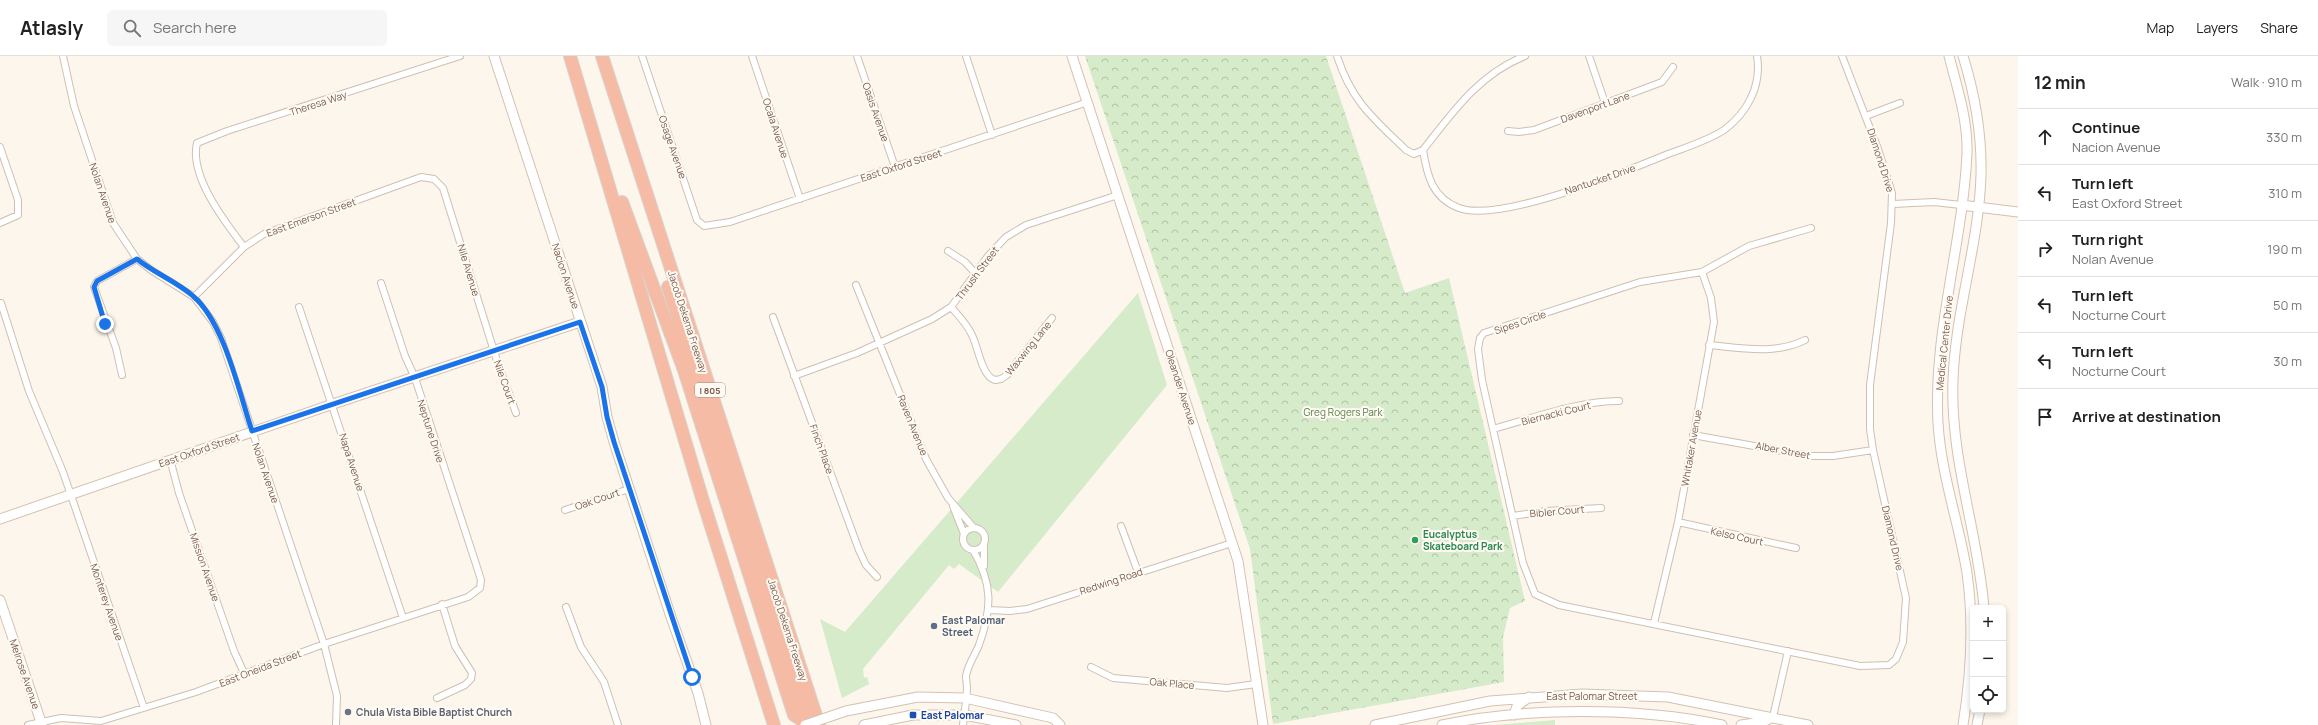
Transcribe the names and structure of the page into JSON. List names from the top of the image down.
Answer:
{
  "streets": {
    "highway": ["Jacob Dekema Freeway", "I 805"],
    "main road": [
      "East Oxford Street",
      "Nacion Avenue",
      "Medical Center Drive",
      "Oleander Avenue",
      "Melrose Avenue",
      "East Palomar Street"
    ],
    "street": [
      "Theresa Way",
      "Davenport Lane",
      "Oasis Avenue",
      "Ocala Avenue",
      "Osage Avenue",
      "Diamond Drive",
      "Nantucket Drive",
      "Nolan Avenue",
      "East Emerson Street",
      "Nile Avenue",
      "Thrush Street",
      "Sipes Circle",
      "Waxwing Lane",
      "Nile Court",
      "Biernacki Court",
      "Raven Avenue",
      "Neptune Drive",
      "Whitaker Avenue",
      "Finch Place",
      "Alber Street",
      "Napa Avenue",
      "Oak Court",
      "Bibler Court",
      "Kelso Court",
      "Mission Avenue",
      "Redwing Road",
      "Monterey Avenue",
      "East Oneida Street",
      "Oak Place"
    ]
  },
  "crossings": [
    ["Theresa Way", "East Emerson Street"],
    ["Oasis Avenue", "East Oxford Street"],
    ["Ocala Avenue", "East Oxford Street"],
    ["Osage Avenue", "East Oxford Street"],
    ["Diamond Drive", "Sipes Circle"],
    ["Diamond Drive", "Whitaker Avenue"],
    ["Diamond Drive", "Alber Street"],
    ["East Oxford Street", "Nolan Avenue"],
    ["East Oxford Street", "Nile Avenue"],
    ["East Oxford Street", "Nacion Avenue"],
    ["East Oxford Street", "Nile Court"],
    ["East Oxford Street", "Oleander Avenue"],
    ["East Oxford Street", "Neptune Drive"],
    ["East Oxford Street", "Napa Avenue"],
    ["East Oxford Street", "Mission Avenue"],
    ["East Oxford Street", "Monterey Avenue"],
    ["Nolan Avenue", "East Emerson Street"],
    ["Nolan Avenue", "East Oneida Street"],
    ["East Emerson Street", "Nile Avenue"],
    ["Nile Avenue", "Nile Court"],
    ["Thrush Street", "Waxwing Lane"],
    ["Thrush Street", "Oleander Avenue"],
    ["Thrush Street", "Raven Avenue"],
    ["Thrush Street", "Finch Place"],
    ["Nacion Avenue", "Oak Court"],
    ["Sipes Circle", "Biernacki Court"],
    ["Sipes Circle", "Whitaker Avenue"],
    ["Sipes Circle", "Bibler Court"],
    ["Oleander Avenue", "Redwing Road"],
    ["Oleander Avenue", "Oak Place"],
    ["Neptune Drive", "East Oneida Street"],
    ["Whitaker Avenue", "Alber Street"],
    ["Whitaker Avenue", "Kelso Court"],
    ["Napa Avenue", "East Oneida Street"],
    ["Mission Avenue", "East Oneida Street"],
    ["Monterey Avenue", "East Oneida Street"],
    ["East Oneida Street", "Melrose Avenue"]
  ],
  "parks": ["Greg Rogers Park"],
  "places": {
    "other": ["Eucalyptus Skateboard Park", "East Palomar Street", "Chula Vista Bible Baptist Church"],
    "transit": ["East Palomar"]
  },
  "page": {
    "header": "Atlasly",
    "search": "Search here",
    "nav": ["Map", "Layers", "Share"],
    "heading": ["12 min", "Walk · 910 m"],
    "list": [
      ["Continue", "Nacion Avenue", "330 m"],
      ["Turn left", "East Oxford Street", "310 m"],
      ["Turn right", "Nolan Avenue", "190 m"],
      ["Turn left", "Nocturne Court", "50 m"],
      ["Turn left", "Nocturne Court", "30 m"],
      "Arrive at destination"
    ],
    "map_buttons": ["+", "−"]
  }
}
